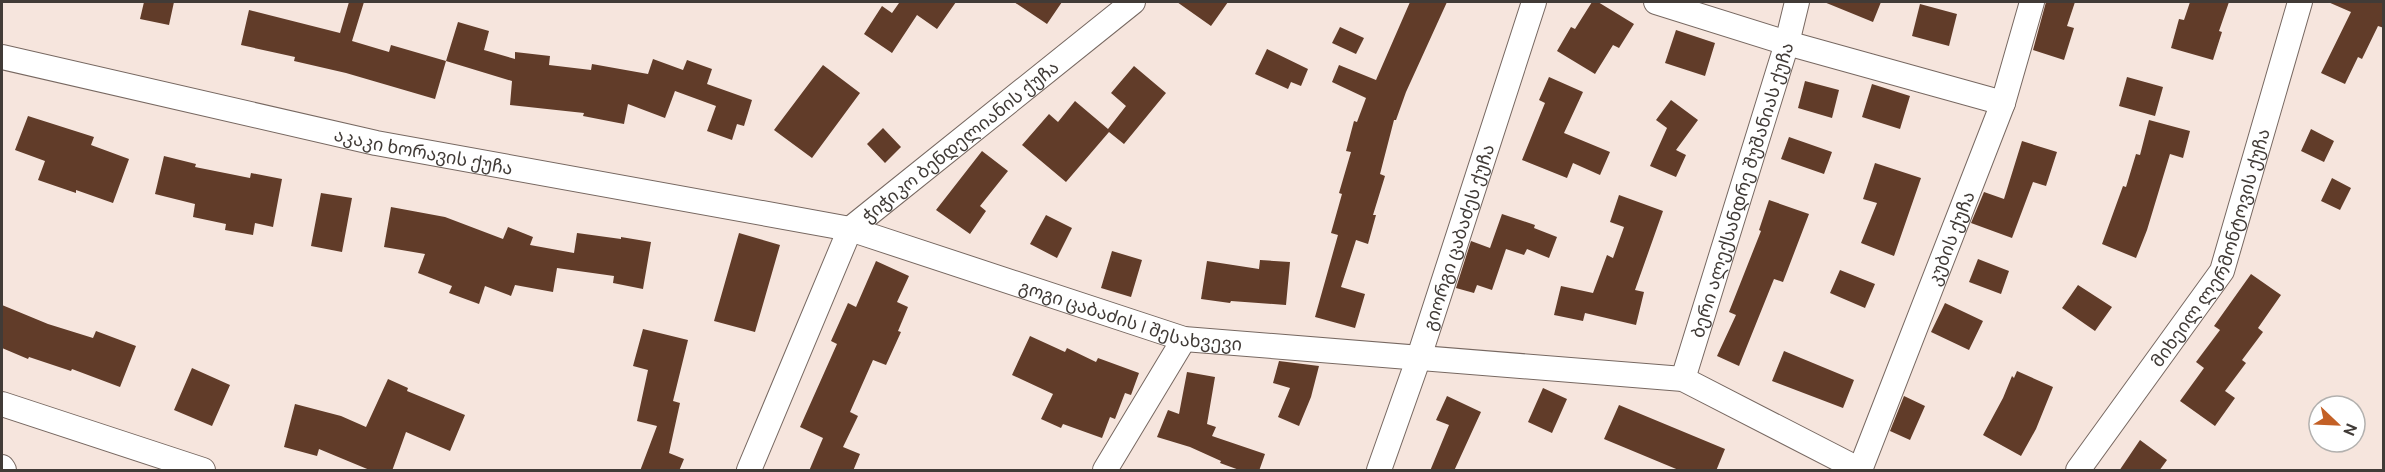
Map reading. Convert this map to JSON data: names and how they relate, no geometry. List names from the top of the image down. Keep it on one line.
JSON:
{"streets":{"street":["ჭიჭიკო ბენდელიანის ქუჩა","აკაკი ხორავის ქუჩა","ბერი ალექსანდრე შუშანიას ქუჩა","გიორგი ცაბაძეს ქუჩა","კუბის ქუჩა","მიხეილ ლერმონტოვის ქუჩა","გოგი ცაბაძის I შესახვევი"]},"crossings":[["ჭიჭიკო ბენდელიანის ქუჩა","აკაკი ხორავის ქუჩა"],["ჭიჭიკო ბენდელიანის ქუჩა","გოგი ცაბაძის I შესახვევი"],["აკაკი ხორავის ქუჩა","გოგი ცაბაძის I შესახვევი"],["ბერი ალექსანდრე შუშანიას ქუჩა","გოგი ცაბაძის I შესახვევი"],["გიორგი ცაბაძეს ქუჩა","გოგი ცაბაძის I შესახვევი"]],"north":"bottom right"}
